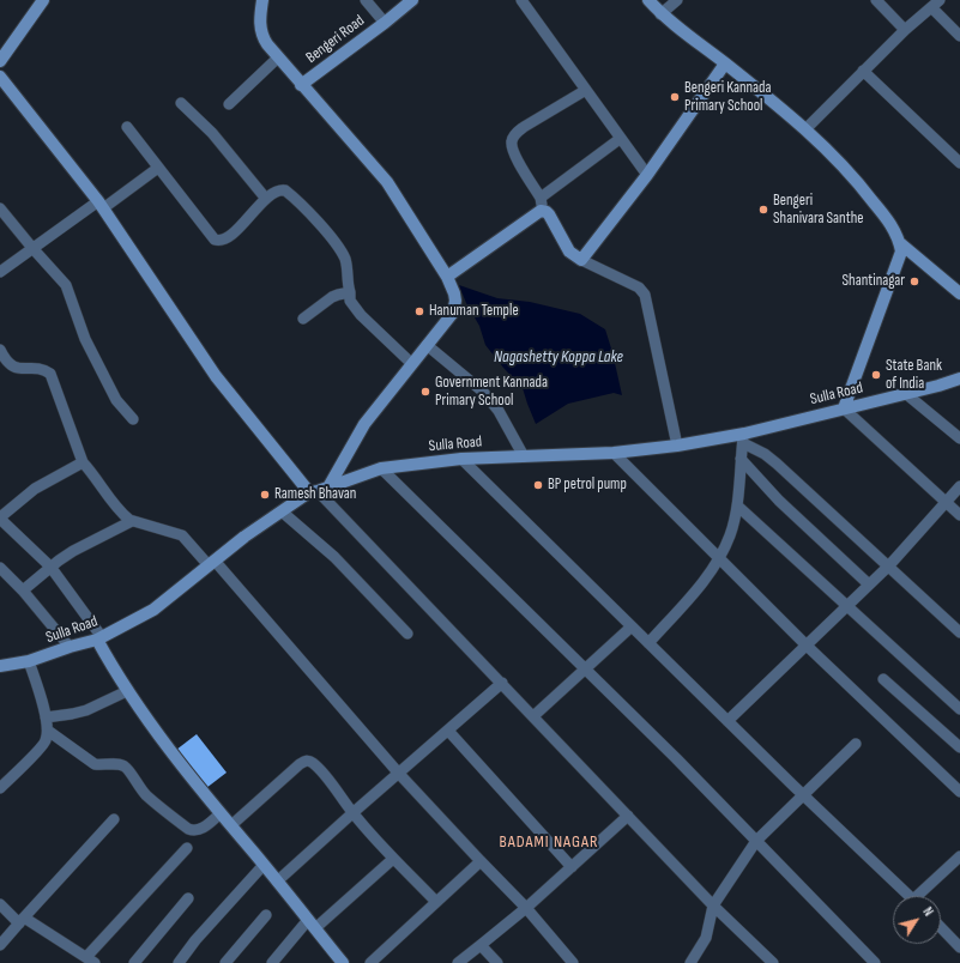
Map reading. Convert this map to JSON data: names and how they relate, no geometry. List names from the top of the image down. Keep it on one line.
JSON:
{"streets":{"street":["Bengeri Road","Sulla Road"]},"districts":["BADAMI NAGAR"],"water":["Nagashetty Koppa Lake"],"places":["Bengeri Kannada Primary School","Bengeri Shanivara Santhe","Shantinagar","Hanuman Temple","State Bank of India","Government Kannada Primary School","BP petrol pump","Ramesh Bhavan"],"north":"top right"}
